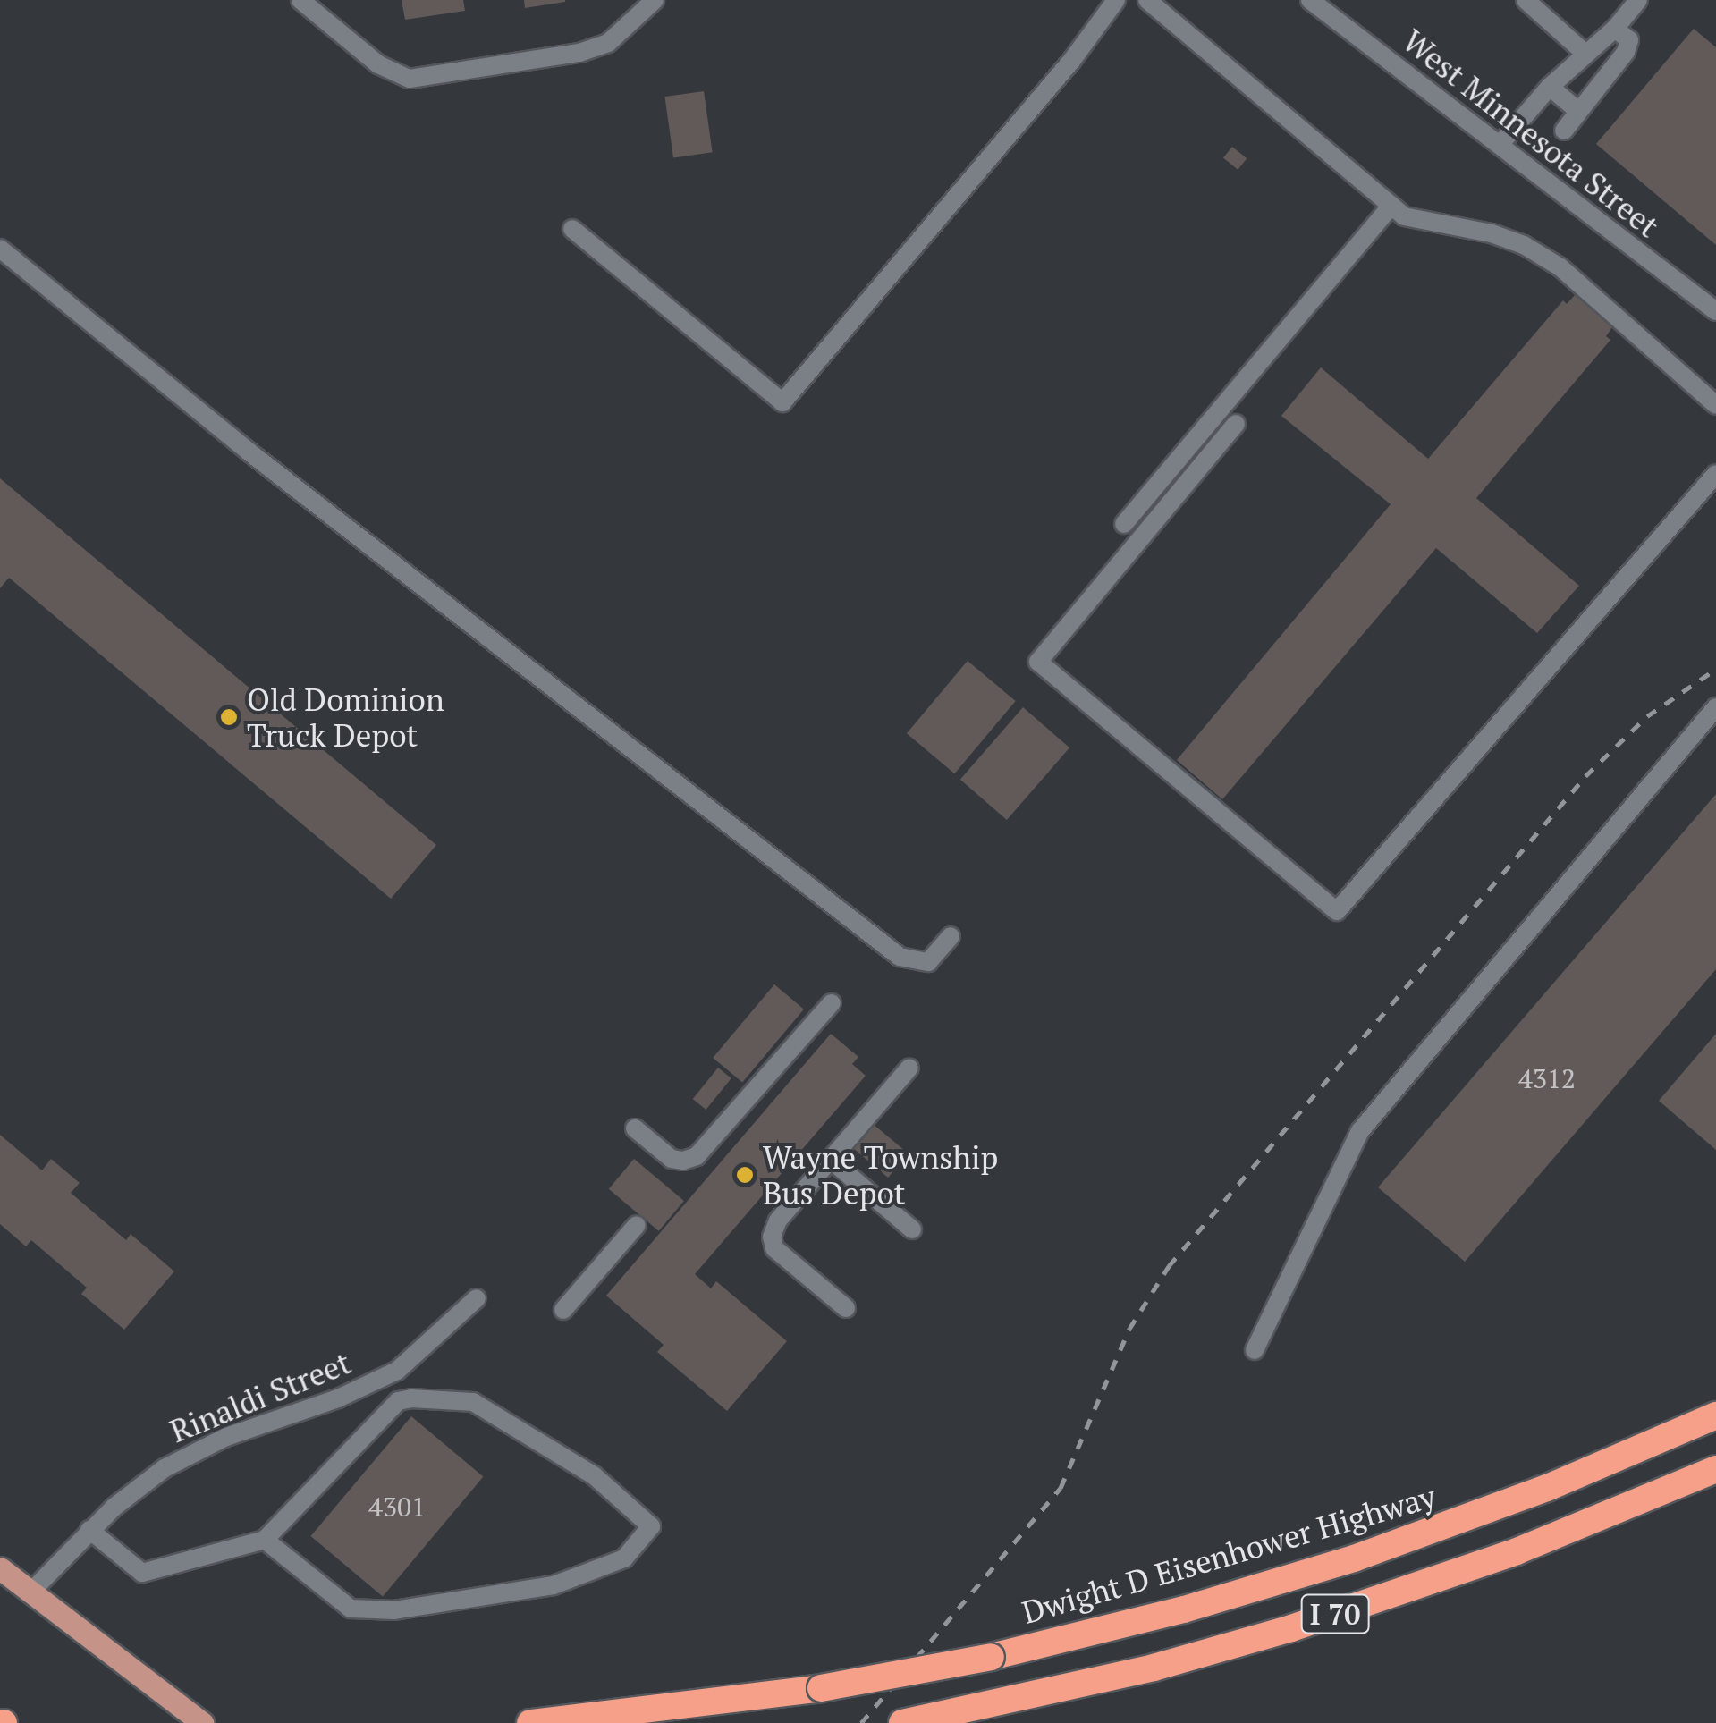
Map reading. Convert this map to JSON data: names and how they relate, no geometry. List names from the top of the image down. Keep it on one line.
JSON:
{"streets":{"highway":["Dwight D Eisenhower Highway","I 70"],"street":["West Minnesota Street","Rinaldi Street"]},"places":["Old Dominion Truck Depot","Wayne Township Bus Depot"],"house_numbers":["4312","4301"]}
